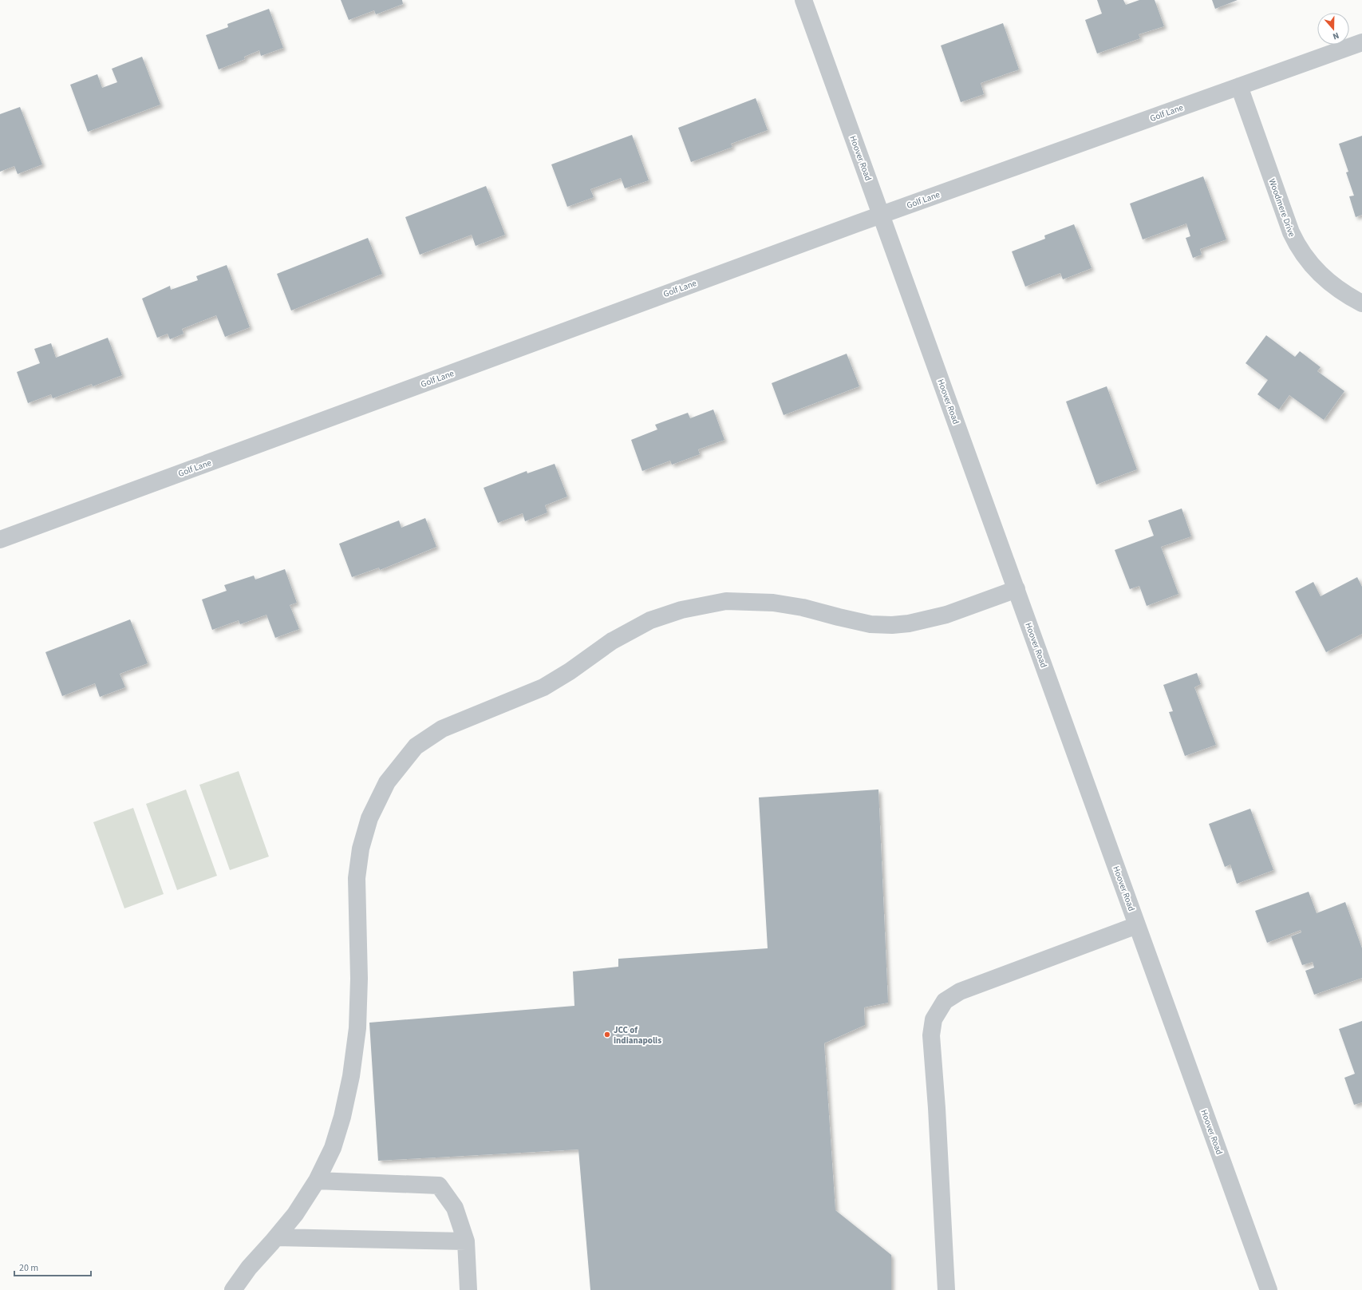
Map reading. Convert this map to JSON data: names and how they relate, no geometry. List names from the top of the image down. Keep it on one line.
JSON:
{"streets":{"street":["Golf Lane","Hoover Road","Woodmere Drive"]},"crossings":[["Golf Lane","Hoover Road"],["Golf Lane","Woodmere Drive"]],"places":["JCC of indianapolis"],"scale_bar":"20 m","north":"bottom"}
